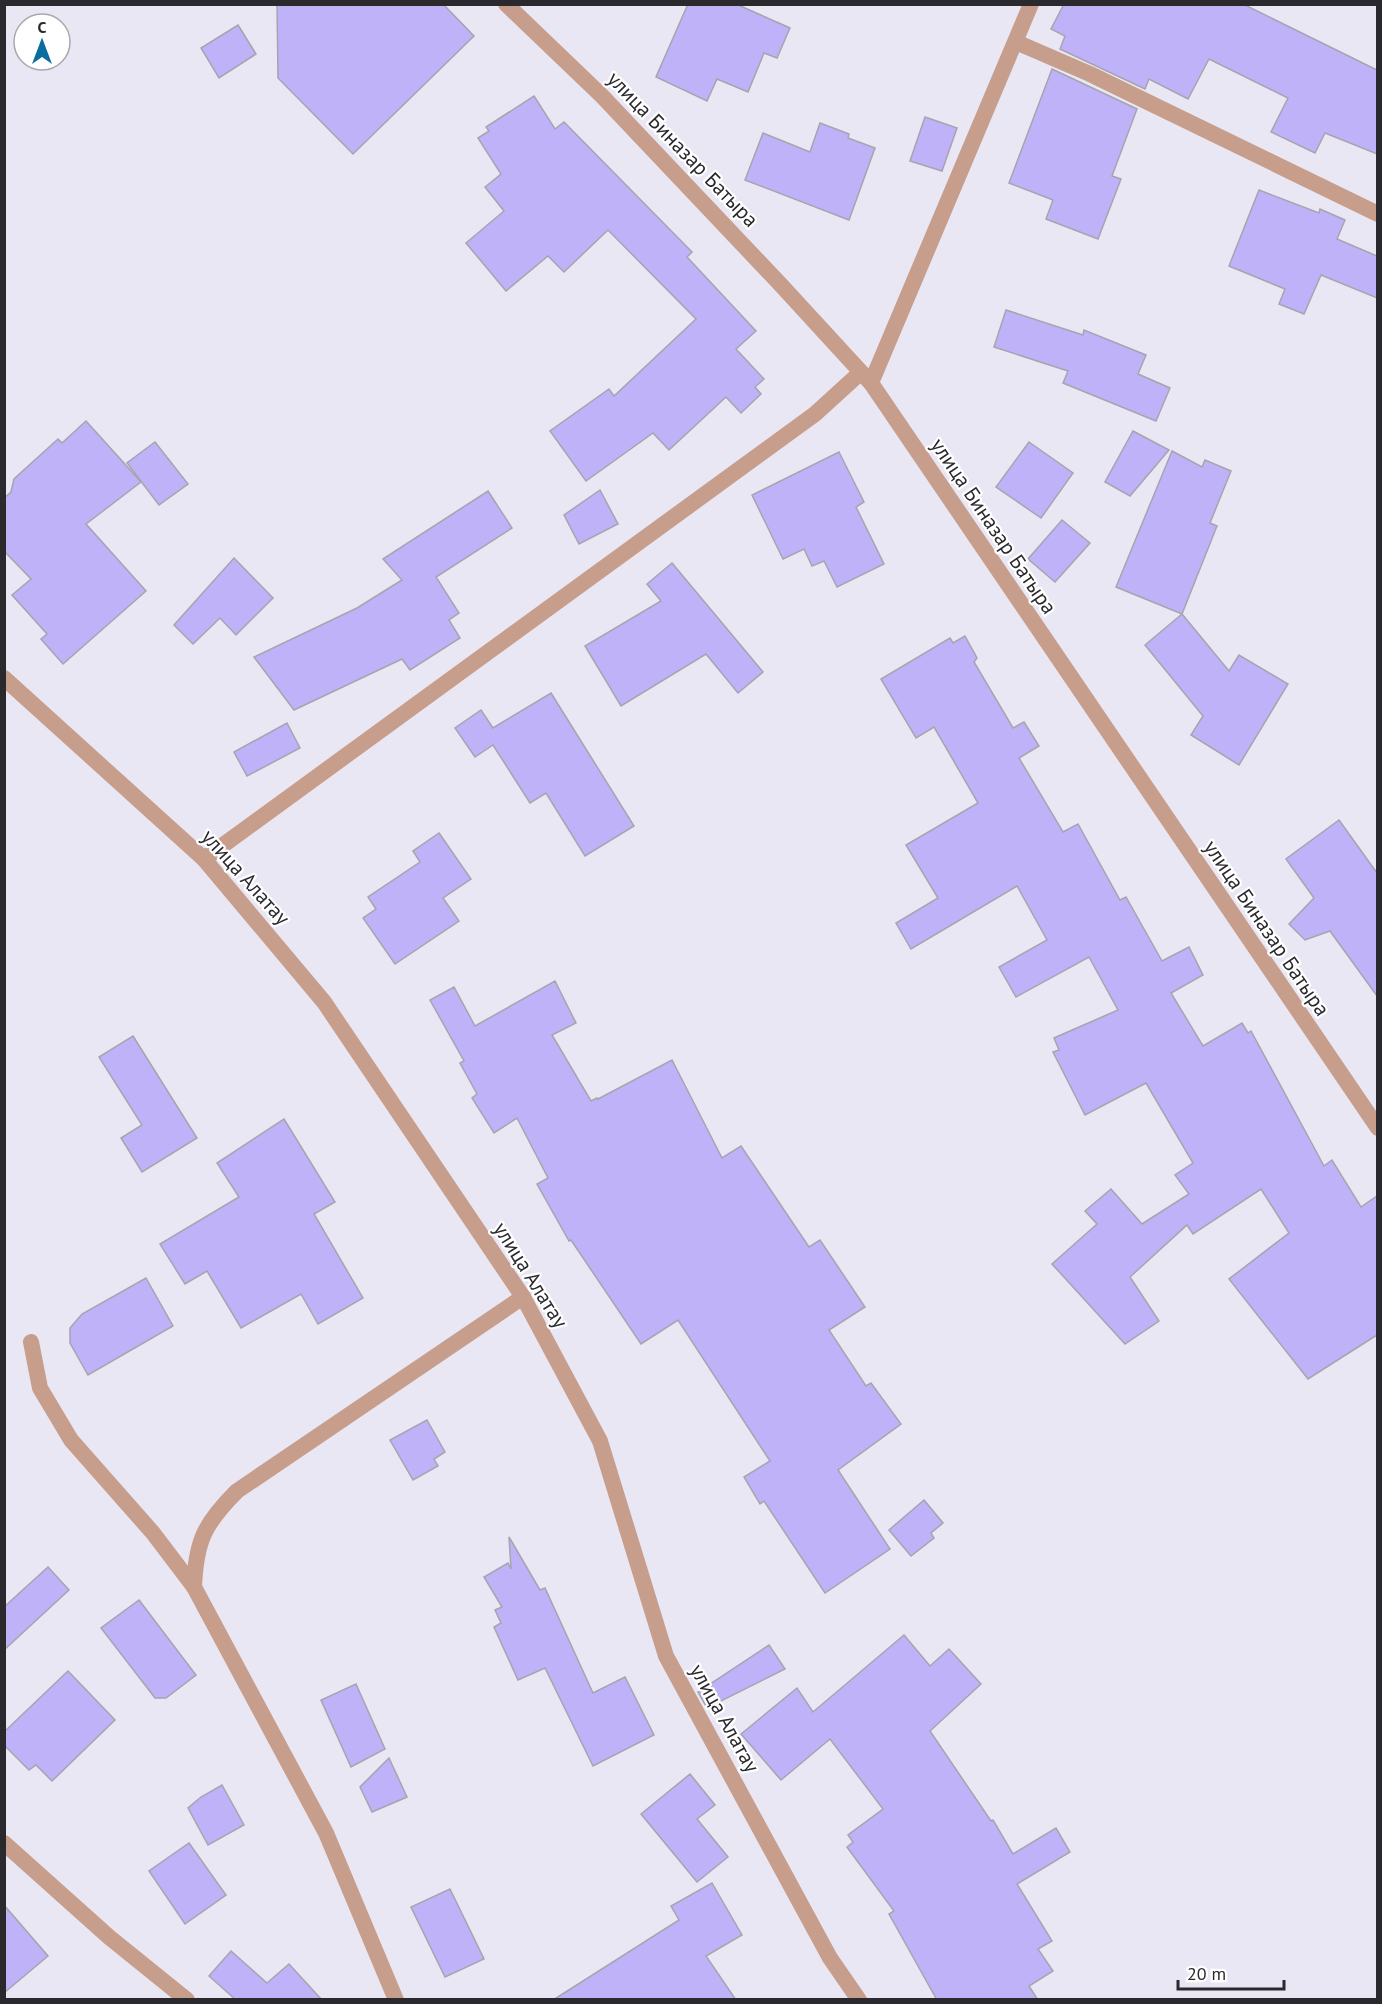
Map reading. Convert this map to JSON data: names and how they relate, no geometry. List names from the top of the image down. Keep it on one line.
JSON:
{"streets":{"street":["улица Биназар Батыра","улица Алатау"]},"scale_bar":"20 m","north":"top"}
